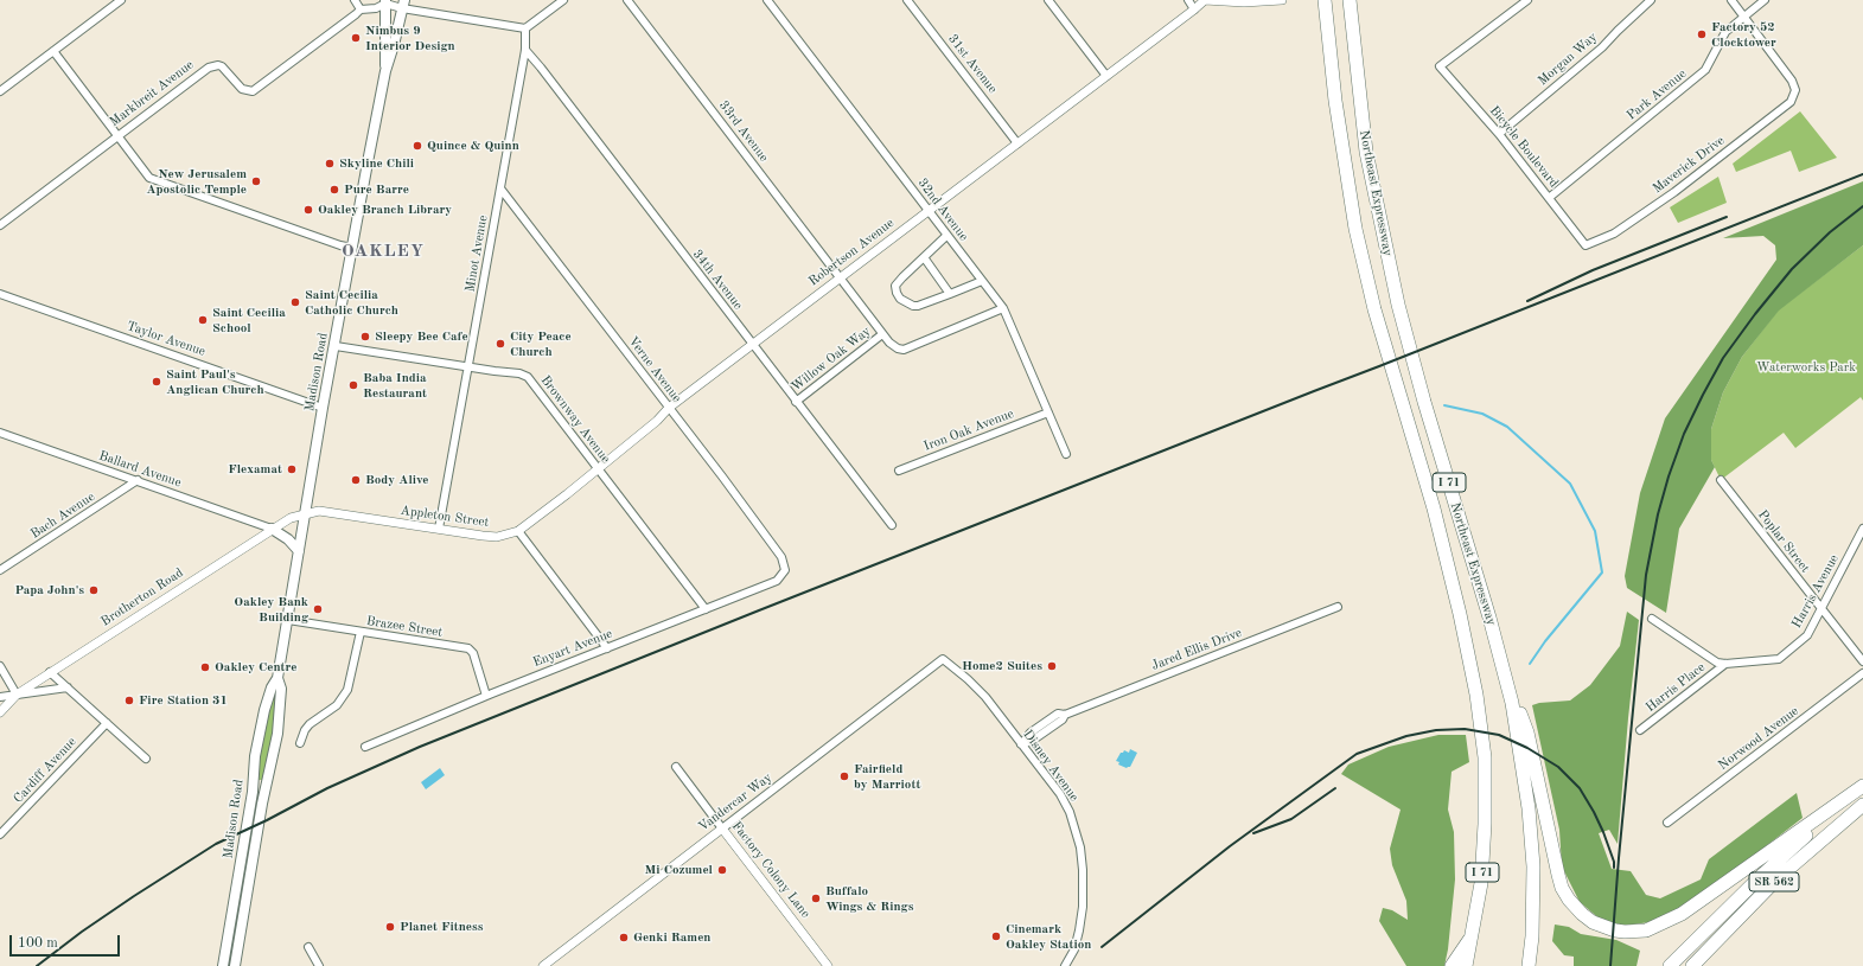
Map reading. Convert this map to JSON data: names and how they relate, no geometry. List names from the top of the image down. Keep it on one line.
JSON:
{"streets":{"highway":["Northeast Expressway","I 71","SR 562"],"main road":["Madison Road"],"street":["Morgan Way","31st Avenue","Markbreit Avenue","Park Avenue","33rd Avenue","Bicycle Boulevard","Maverick Drive","32nd Avenue","Robertson Avenue","Minot Avenue","34th Avenue","Taylor Avenue","Willow Oak Way","Verne Avenue","Brownway Avenue","Iron Oak Avenue","Ballard Avenue","Bach Avenue","Appleton Street","Poplar Street","Harris Avenue","Brotherton Road","Brazee Street","Enyart Avenue","Jared Ellis Drive","Harris Place","Norwood Avenue","Disney Avenue","Cardiff Avenue","Vandercar Way","Factory Colony Lane"]},"crossings":[["Morgan Way","Bicycle Boulevard"],["31st Avenue","Robertson Avenue"],["Markbreit Avenue","Madison Road"],["Park Avenue","Bicycle Boulevard"],["Park Avenue","Maverick Drive"],["33rd Avenue","32nd Avenue"],["33rd Avenue","Robertson Avenue"],["33rd Avenue","Willow Oak Way"],["Bicycle Boulevard","Maverick Drive"],["32nd Avenue","Robertson Avenue"],["32nd Avenue","Iron Oak Avenue"],["Robertson Avenue","34th Avenue"],["Robertson Avenue","Verne Avenue"],["Robertson Avenue","Brownway Avenue"],["Robertson Avenue","Appleton Street"],["Minot Avenue","34th Avenue"],["Minot Avenue","Verne Avenue"],["Minot Avenue","Brownway Avenue"],["Minot Avenue","Appleton Street"],["34th Avenue","Willow Oak Way"],["Taylor Avenue","Madison Road"],["Verne Avenue","Enyart Avenue"],["Madison Road","Brownway Avenue"],["Madison Road","Appleton Street"],["Madison Road","Brotherton Road"],["Madison Road","Brazee Street"],["Brownway Avenue","Enyart Avenue"],["Ballard Avenue","Bach Avenue"],["Ballard Avenue","Brotherton Road"],["Appleton Street","Brotherton Road"],["Poplar Street","Harris Avenue"],["Harris Avenue","Harris Place"],["Brazee Street","Enyart Avenue"],["Jared Ellis Drive","Disney Avenue"],["Disney Avenue","Vandercar Way"],["Vandercar Way","Factory Colony Lane"]],"districts":["OAKLEY"],"parks":["Waterworks Park"],"places":["Factory 52 Clocktower","Nimbus 9 Interior Design","Quince & Quinn","Skyline Chili","New Jerusalem Apostolic Temple","Pure Barre","Oakley Branch Library","Saint Cecilia Catholic Church","Saint Cecilia School","Sleepy Bee Cafe","City Peace Church","Saint Paul's Anglican Church","Baba India Restaurant","Flexamat","Body Alive","Papa John's","Oakley Bank Building","Home2 Suites","Oakley Centre","Fire Station 31","Fairfield by Marriott","Mi Cozumel","Buffalo Wings & Rings","Planet Fitness","Cinemark Oakley Station","Genki Ramen"],"scale_bar":"100 m"}
